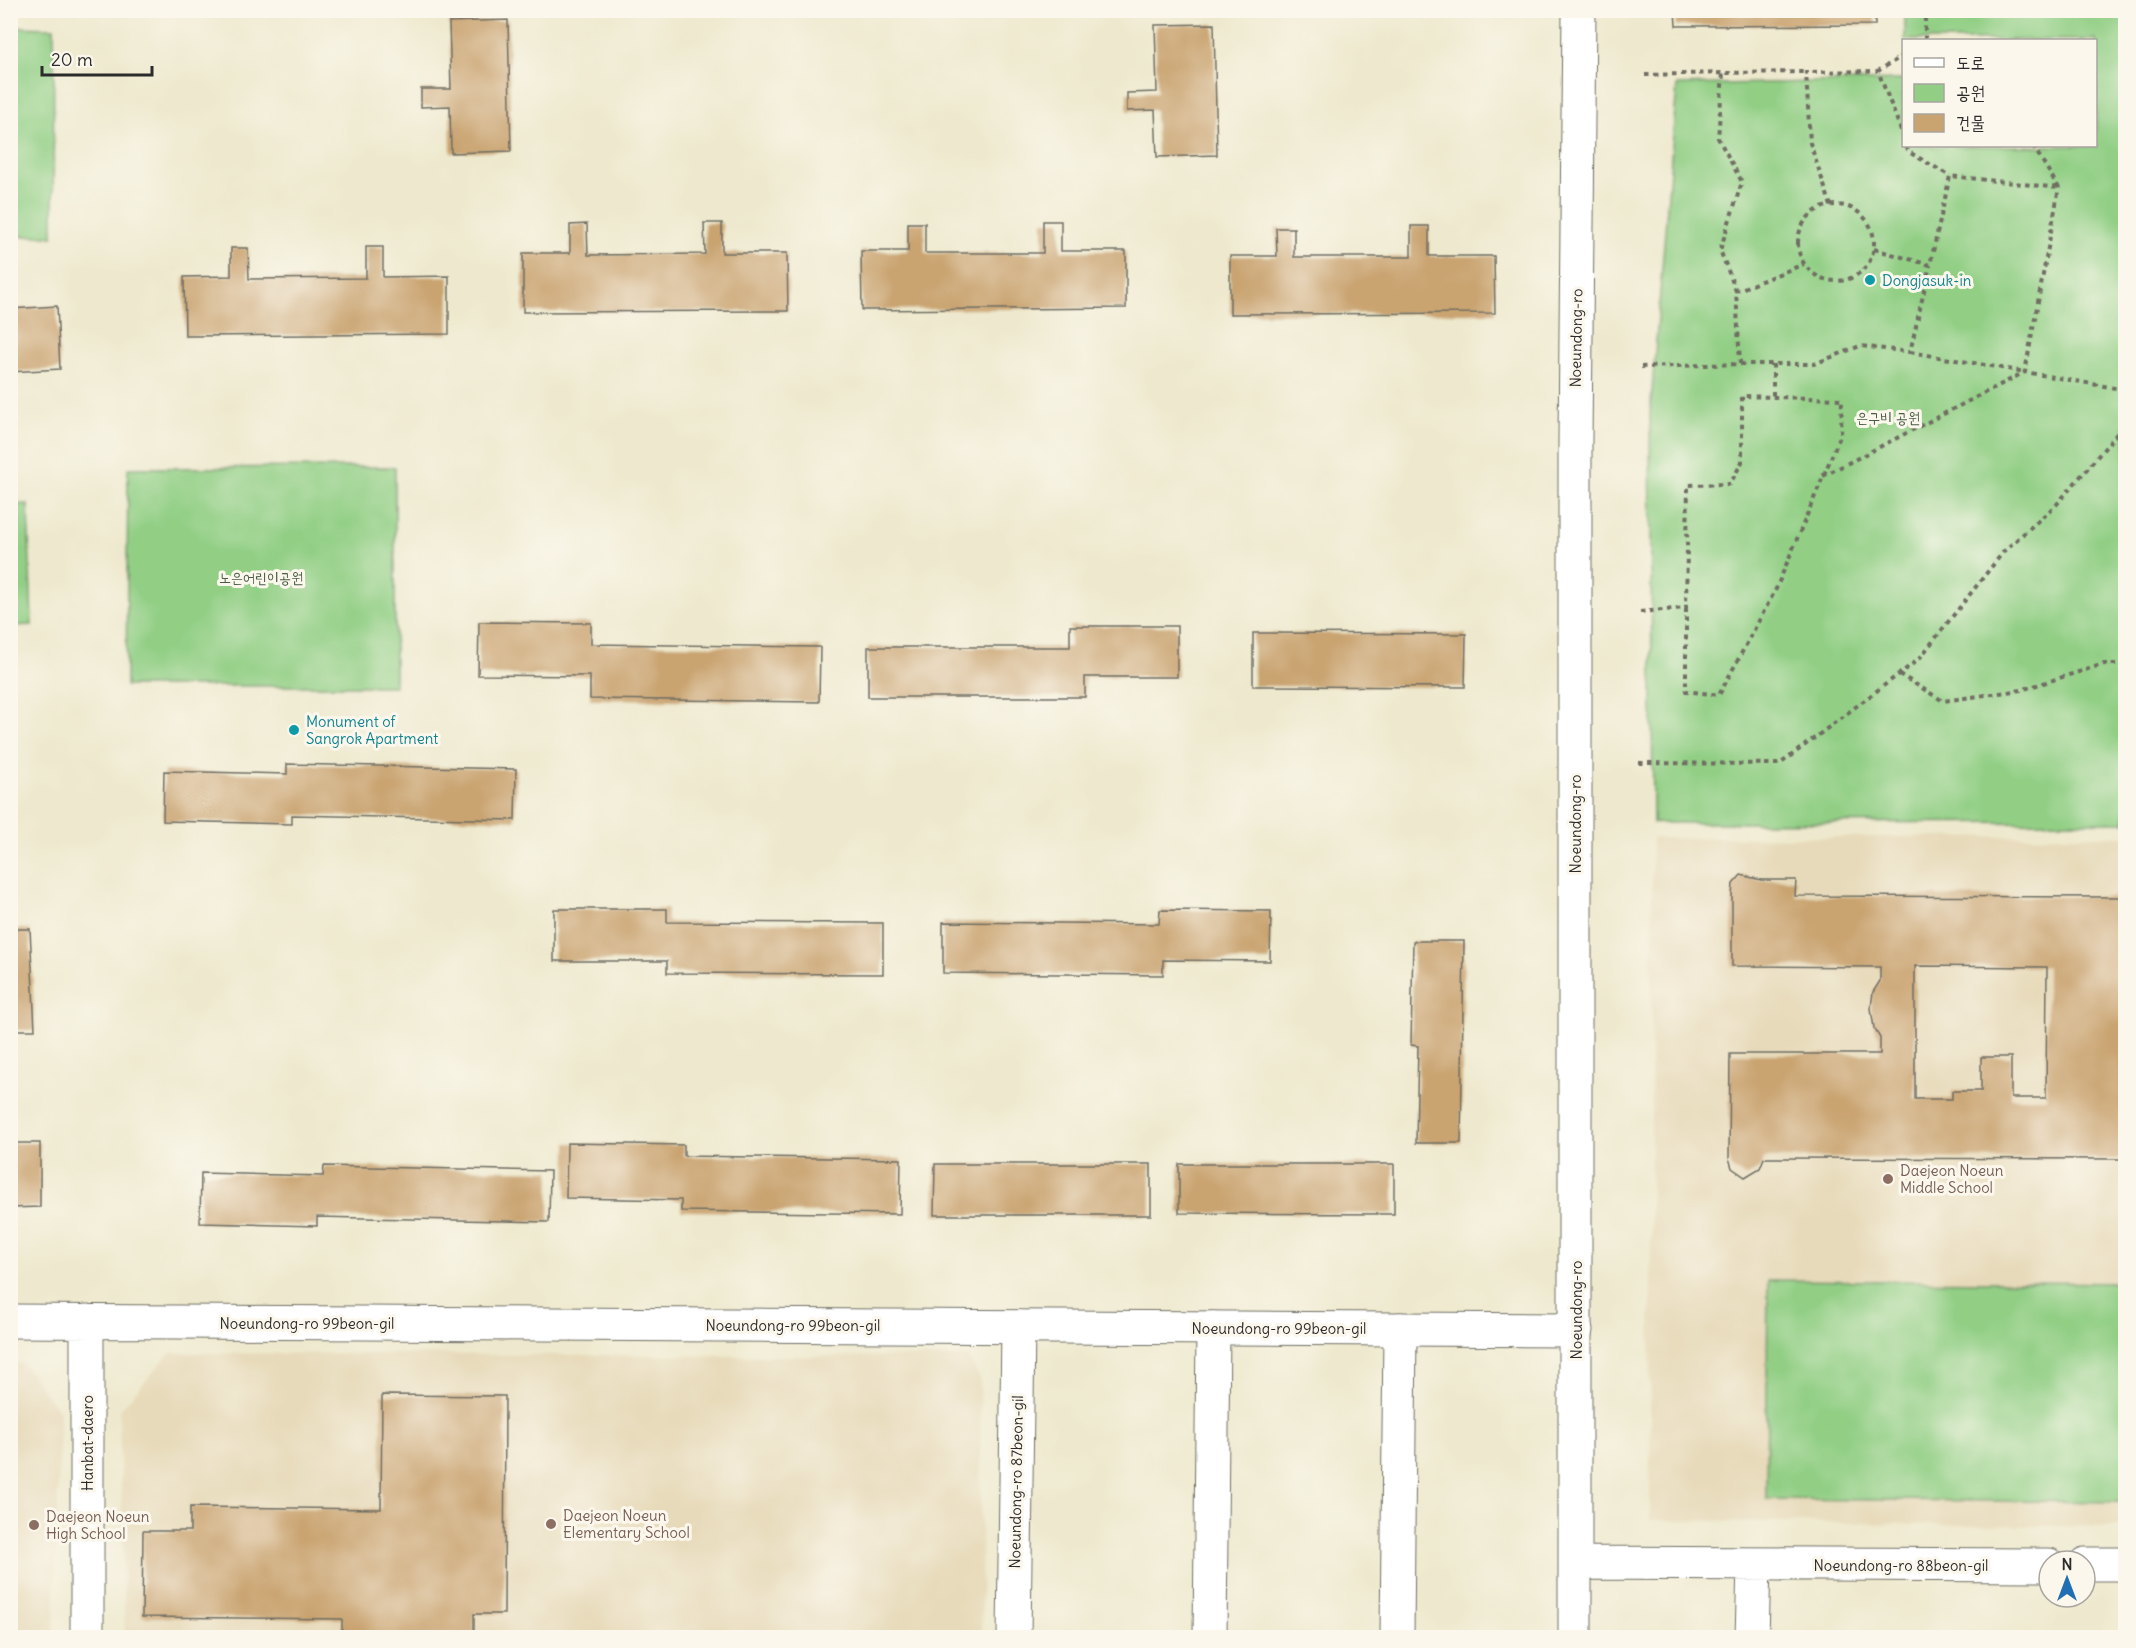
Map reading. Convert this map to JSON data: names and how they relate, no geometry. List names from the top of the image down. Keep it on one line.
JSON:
{"streets":{"street":["Noeundong-ro","Noeundong-ro 99beon-gil","Hanbat-daero","Noeundong-ro 87beon-gil","Noeundong-ro 88beon-gil"]},"crossings":[["Noeundong-ro","Noeundong-ro 99beon-gil"],["Noeundong-ro","Noeundong-ro 88beon-gil"],["Noeundong-ro 99beon-gil","Hanbat-daero"],["Noeundong-ro 99beon-gil","Noeundong-ro 87beon-gil"]],"parks":["은구비 공원","노은어린이공원"],"places":["Dongjasuk-in","Monument of Sangrok Apartment","Daejeon Noeun Middle School","Daejeon Noeun Elementary School","Daejeon Noeun High School"],"legend":["도로","공원","건물"],"scale_bar":"20 m","north":"top"}
